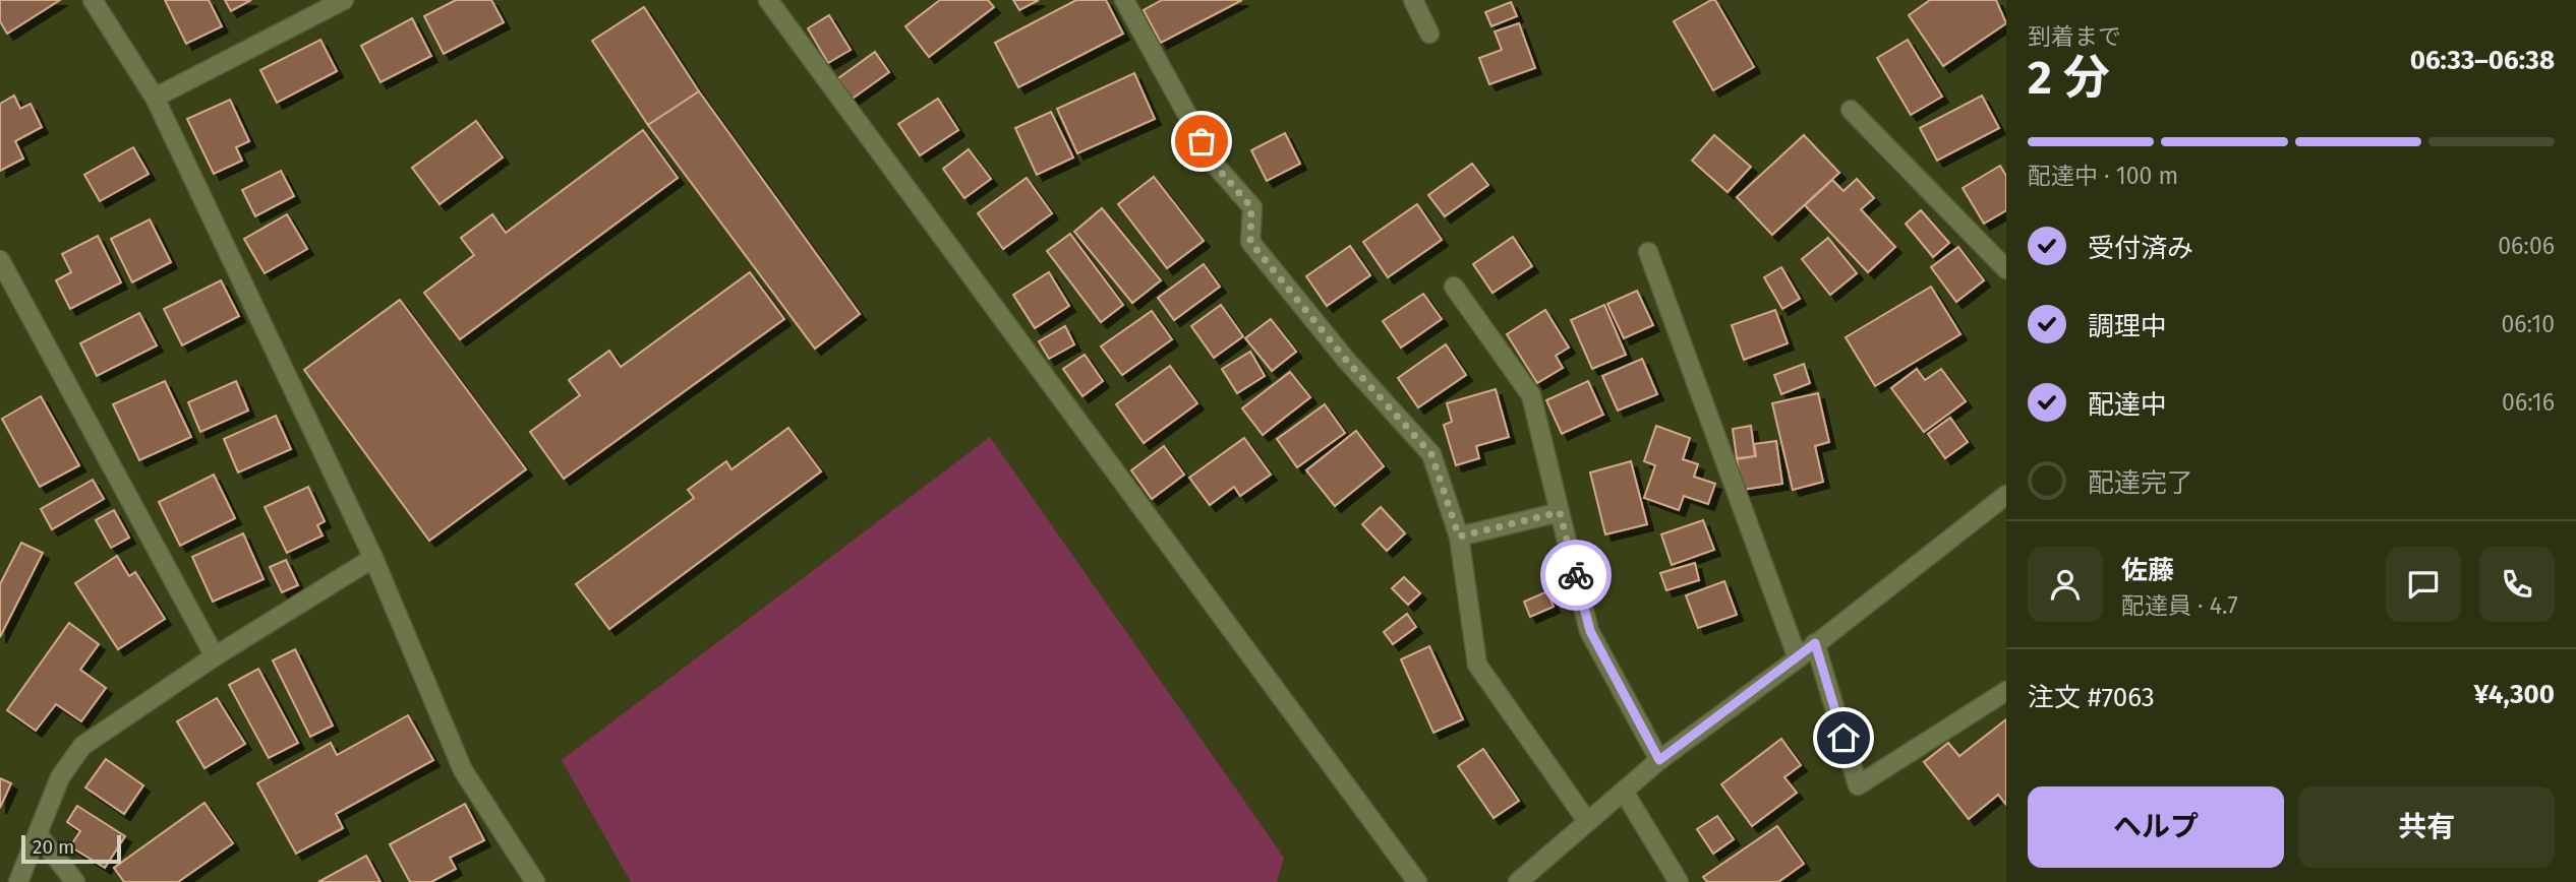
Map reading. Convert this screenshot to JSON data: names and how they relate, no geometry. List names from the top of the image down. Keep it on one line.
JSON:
{"scale_bar":"20 m","page":{"heading":["2 分","到着まで","06:33–06:38"],"panel":["佐藤","配達員 · 4.7","注文 #7063","¥4,300"],"bar":"配達中 · 100 m","list":[["受付済み","06:06"],["調理中","06:10"],["配達中","06:16"],"配達完了"],"buttons":["ヘルプ","共有"],"scale":"20 m"}}
